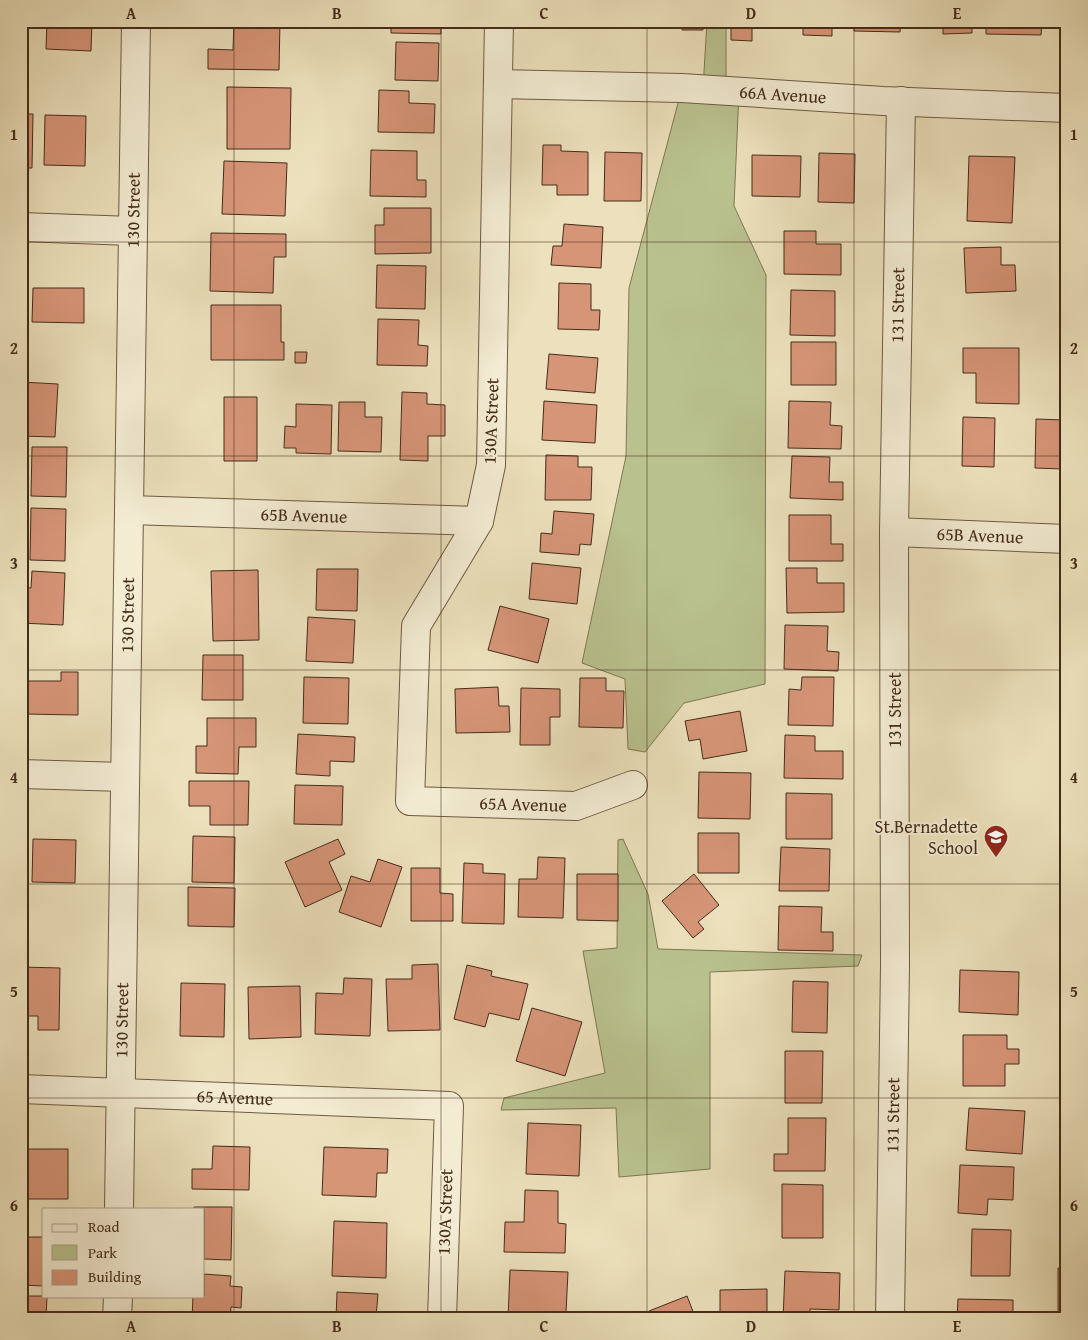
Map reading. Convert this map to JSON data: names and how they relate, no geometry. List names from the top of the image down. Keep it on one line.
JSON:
{"streets":{"street":["66A Avenue","130 Street","131 Street","130A Street","65B Avenue","65A Avenue","65 Avenue"]},"crossings":[["66A Avenue","131 Street"],["66A Avenue","130A Street"],["130 Street","65B Avenue"],["130 Street","65 Avenue"],["131 Street","65B Avenue"],["130A Street","65B Avenue"],["130A Street","65A Avenue"],["130A Street","65 Avenue"]],"places":{"school or university":["St.Bernadette School"]},"legend":["Road","Park","Building"],"grid":{"columns":["A","B","C","D","E"],"rows":["1","2","3","4","5","6"]}}
